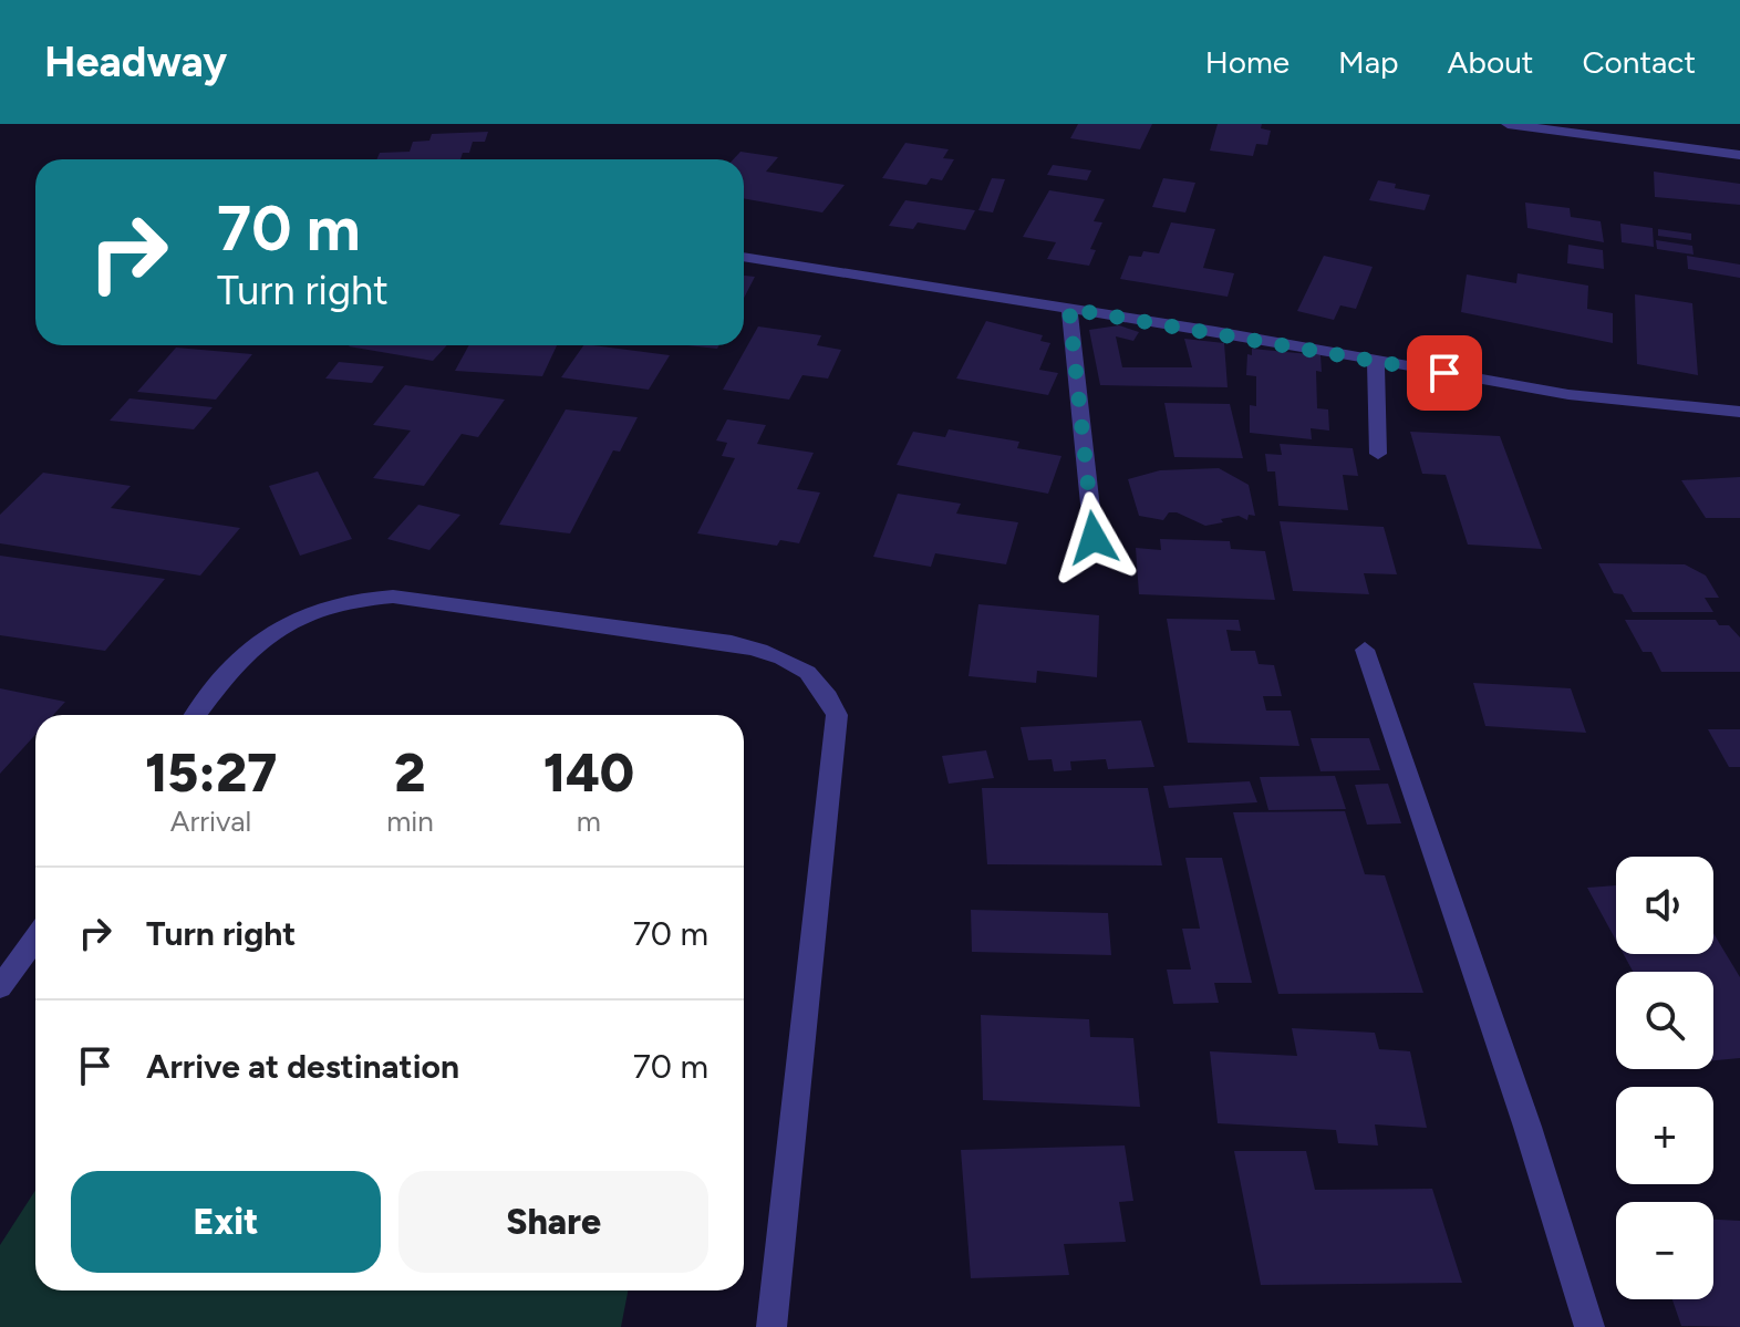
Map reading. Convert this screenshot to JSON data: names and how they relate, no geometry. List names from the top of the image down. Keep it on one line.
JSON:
{"page":{"header":"Headway","nav":["Home","Map","About","Contact"],"turn":["70 m","Turn right"],"eta":["15:27","Arrival","2","min","140","m"],"map_buttons":["+","−"],"list":[{"name":"Turn right","value":"70 m"},{"name":"Arrive at destination","value":"70 m"}],"buttons":["Exit","Share"]}}
